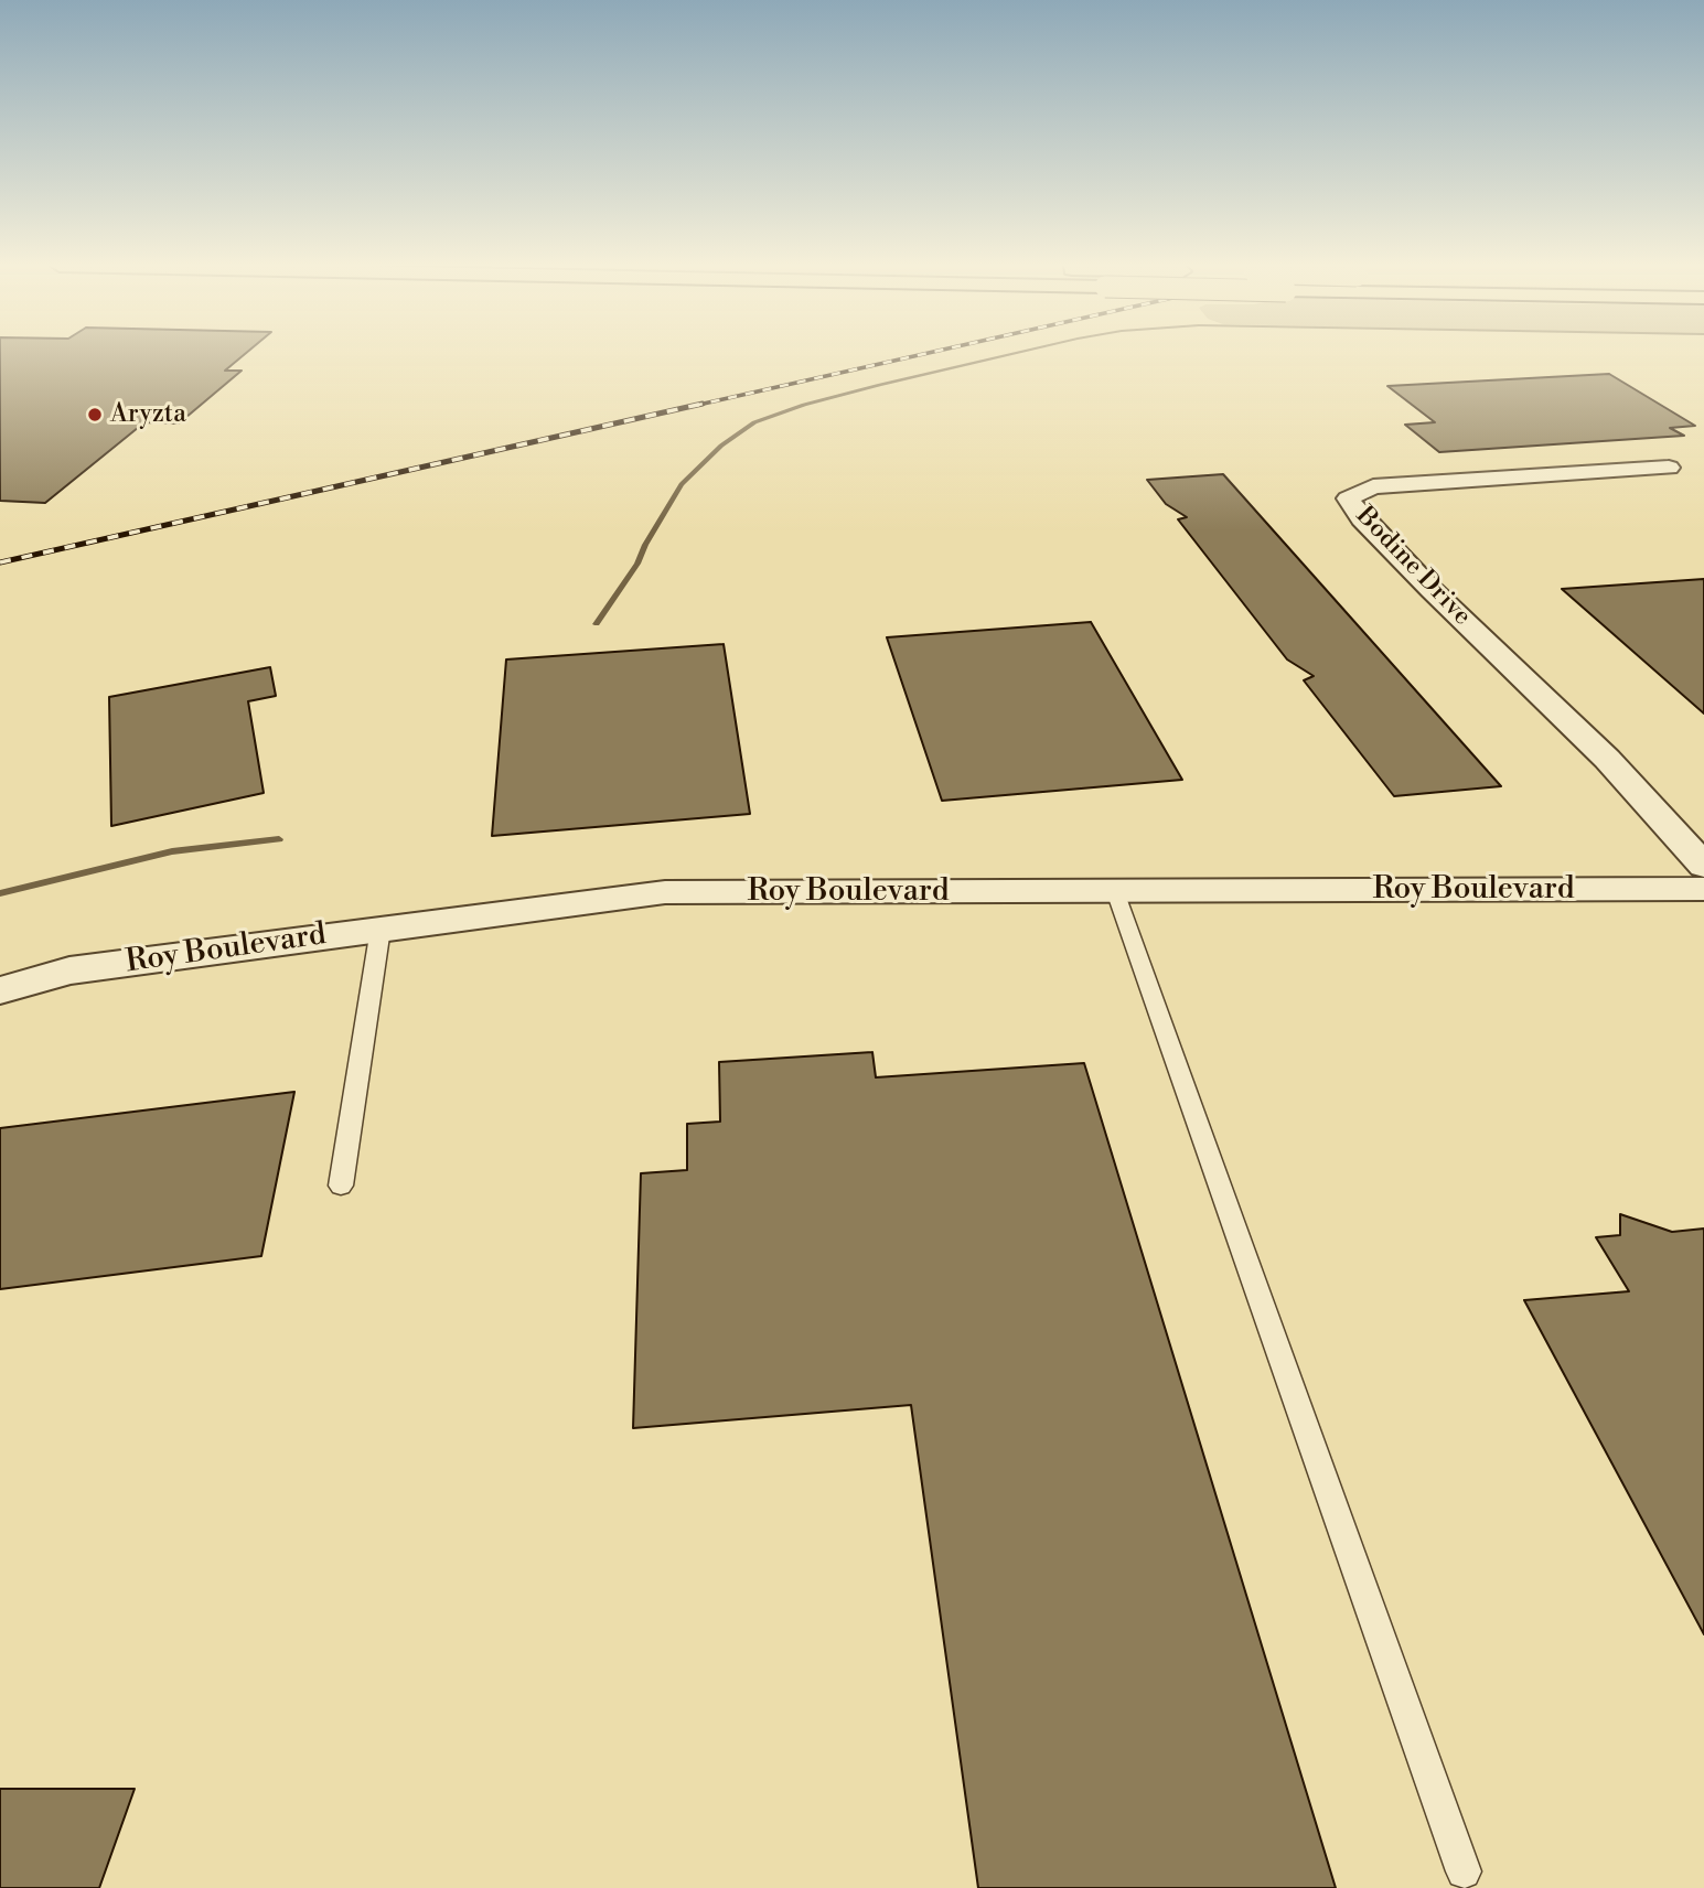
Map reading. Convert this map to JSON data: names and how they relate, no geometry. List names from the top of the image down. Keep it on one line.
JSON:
{"streets":{"street":["Bodine Drive","Roy Boulevard"]},"places":["Aryzta"]}
